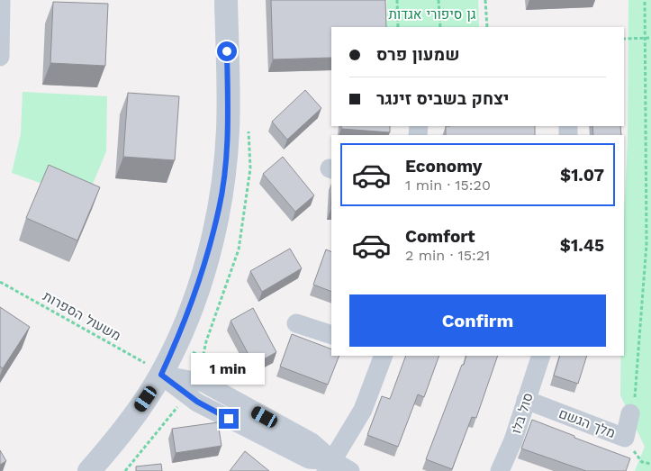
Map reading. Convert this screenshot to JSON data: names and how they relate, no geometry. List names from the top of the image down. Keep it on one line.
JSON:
{"streets":{"street":["סול בלו","מלך הגשם"],"path":["משעול הספרות"]},"crossings":[["סול בלו","מלך הגשם"]],"parks":["גן סיפורי אגדות"],"page":{"banner":["שמעון פרס","יצחק בשביס זינגר"],"list":[{"name":"Economy","note":"1 min · 15:20","value":"$1.07"},{"name":"Comfort","note":"2 min · 15:21","value":"$1.45"}],"buttons":"Confirm","bubble":"1 min"}}
